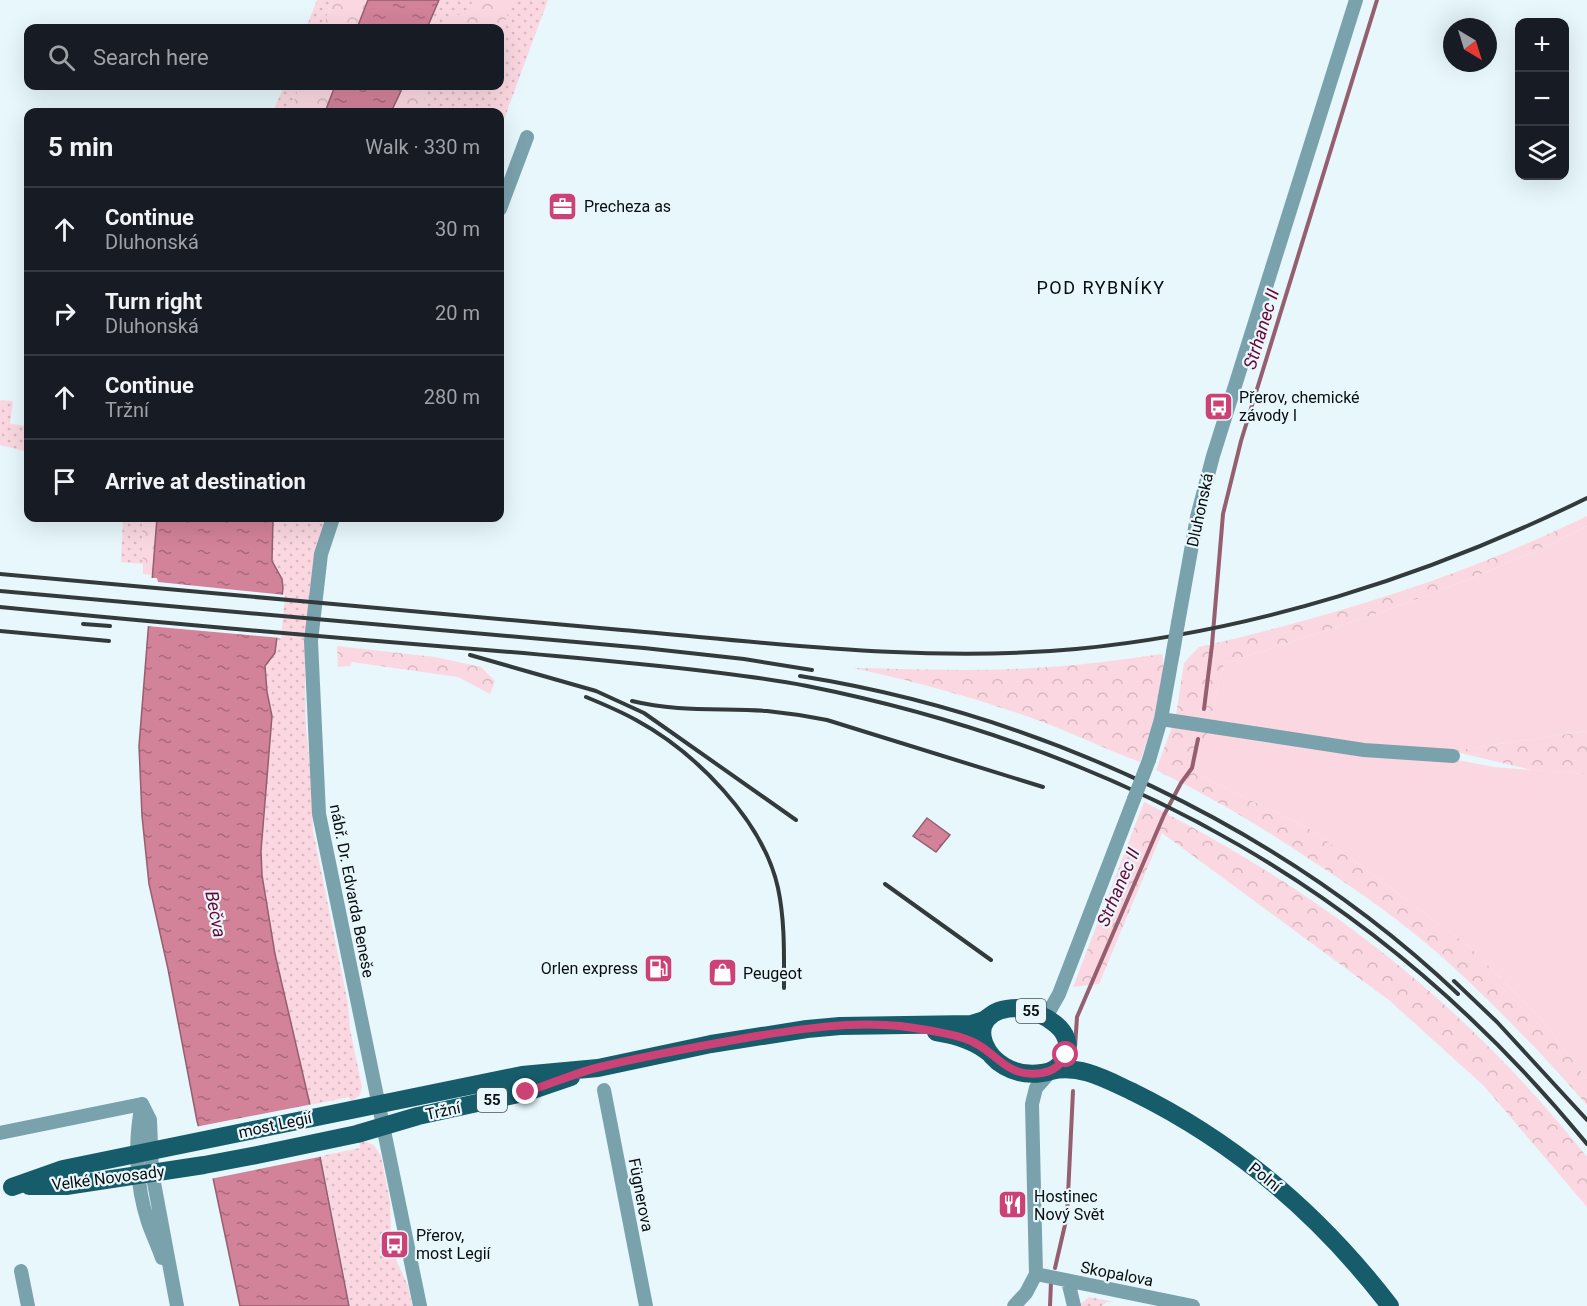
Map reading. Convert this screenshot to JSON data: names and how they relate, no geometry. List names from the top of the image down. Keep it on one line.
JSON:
{"streets":{"main road":["55","Tržní","most Legií","Polní","Velké Novosady"],"street":["Dluhonská","nábř. Dr. Edvarda Beneše","Fügnerova","Skopalova"]},"crossings":[["Dluhonská","55"],["Dluhonská","Tržní"],["Dluhonská","Polní"],["nábř. Dr. Edvarda Beneše","Tržní"],["55","Tržní"],["55","Polní"],["Tržní","most Legií"],["Tržní","Polní"],["most Legií","Velké Novosady"]],"districts":["POD RYBNÍKY"],"water":["Strhanec II","Bečva"],"places":{"office":["Precheza as"],"bus stop":["Přerov, chemické závody I","Přerov, most Legií"],"fuel station":["Orlen express"],"shop":["Peugeot"],"restaurant":["Hostinec Nový Svět"]},"north":"bottom right","page":{"map_buttons":["+","−"],"search":"Search here","heading":["5 min","Walk · 330 m"],"list":[["Continue","Dluhonská","30 m"],["Turn right","Dluhonská","20 m"],["Continue","Tržní","280 m"],"Arrive at destination"]}}
